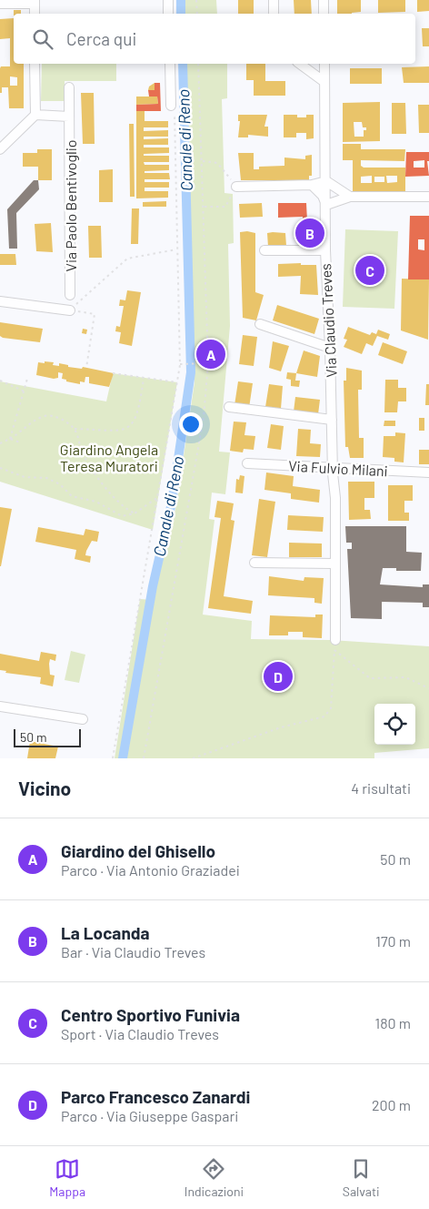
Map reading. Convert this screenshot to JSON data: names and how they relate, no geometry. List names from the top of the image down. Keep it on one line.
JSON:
{"streets":{"street":["Via Paolo Bentivoglio","Via Claudio Treves","Via Fulvio Milani"]},"crossings":[["Via Claudio Treves","Via Fulvio Milani"]],"water":["Canale di Reno"],"parks":["Giardino Angela Teresa Muratori"],"scale_bar":"50 m","page":{"search":"Cerca qui","pins":["B","C","A","D"],"scale":"50 m","heading":["Vicino","4 risultati"],"list":[{"mark":"A","name":"Giardino del Ghisello","note":"Parco · Via Antonio Graziadei","value":"50 m"},{"mark":"B","name":"La Locanda","note":"Bar · Via Claudio Treves","value":"170 m"},{"mark":"C","name":"Centro Sportivo Funivia","note":"Sport · Via Claudio Treves","value":"180 m"},{"mark":"D","name":"Parco Francesco Zanardi","note":"Parco · Via Giuseppe Gaspari","value":"200 m"}],"nav":["Mappa","Indicazioni","Salvati"]}}
